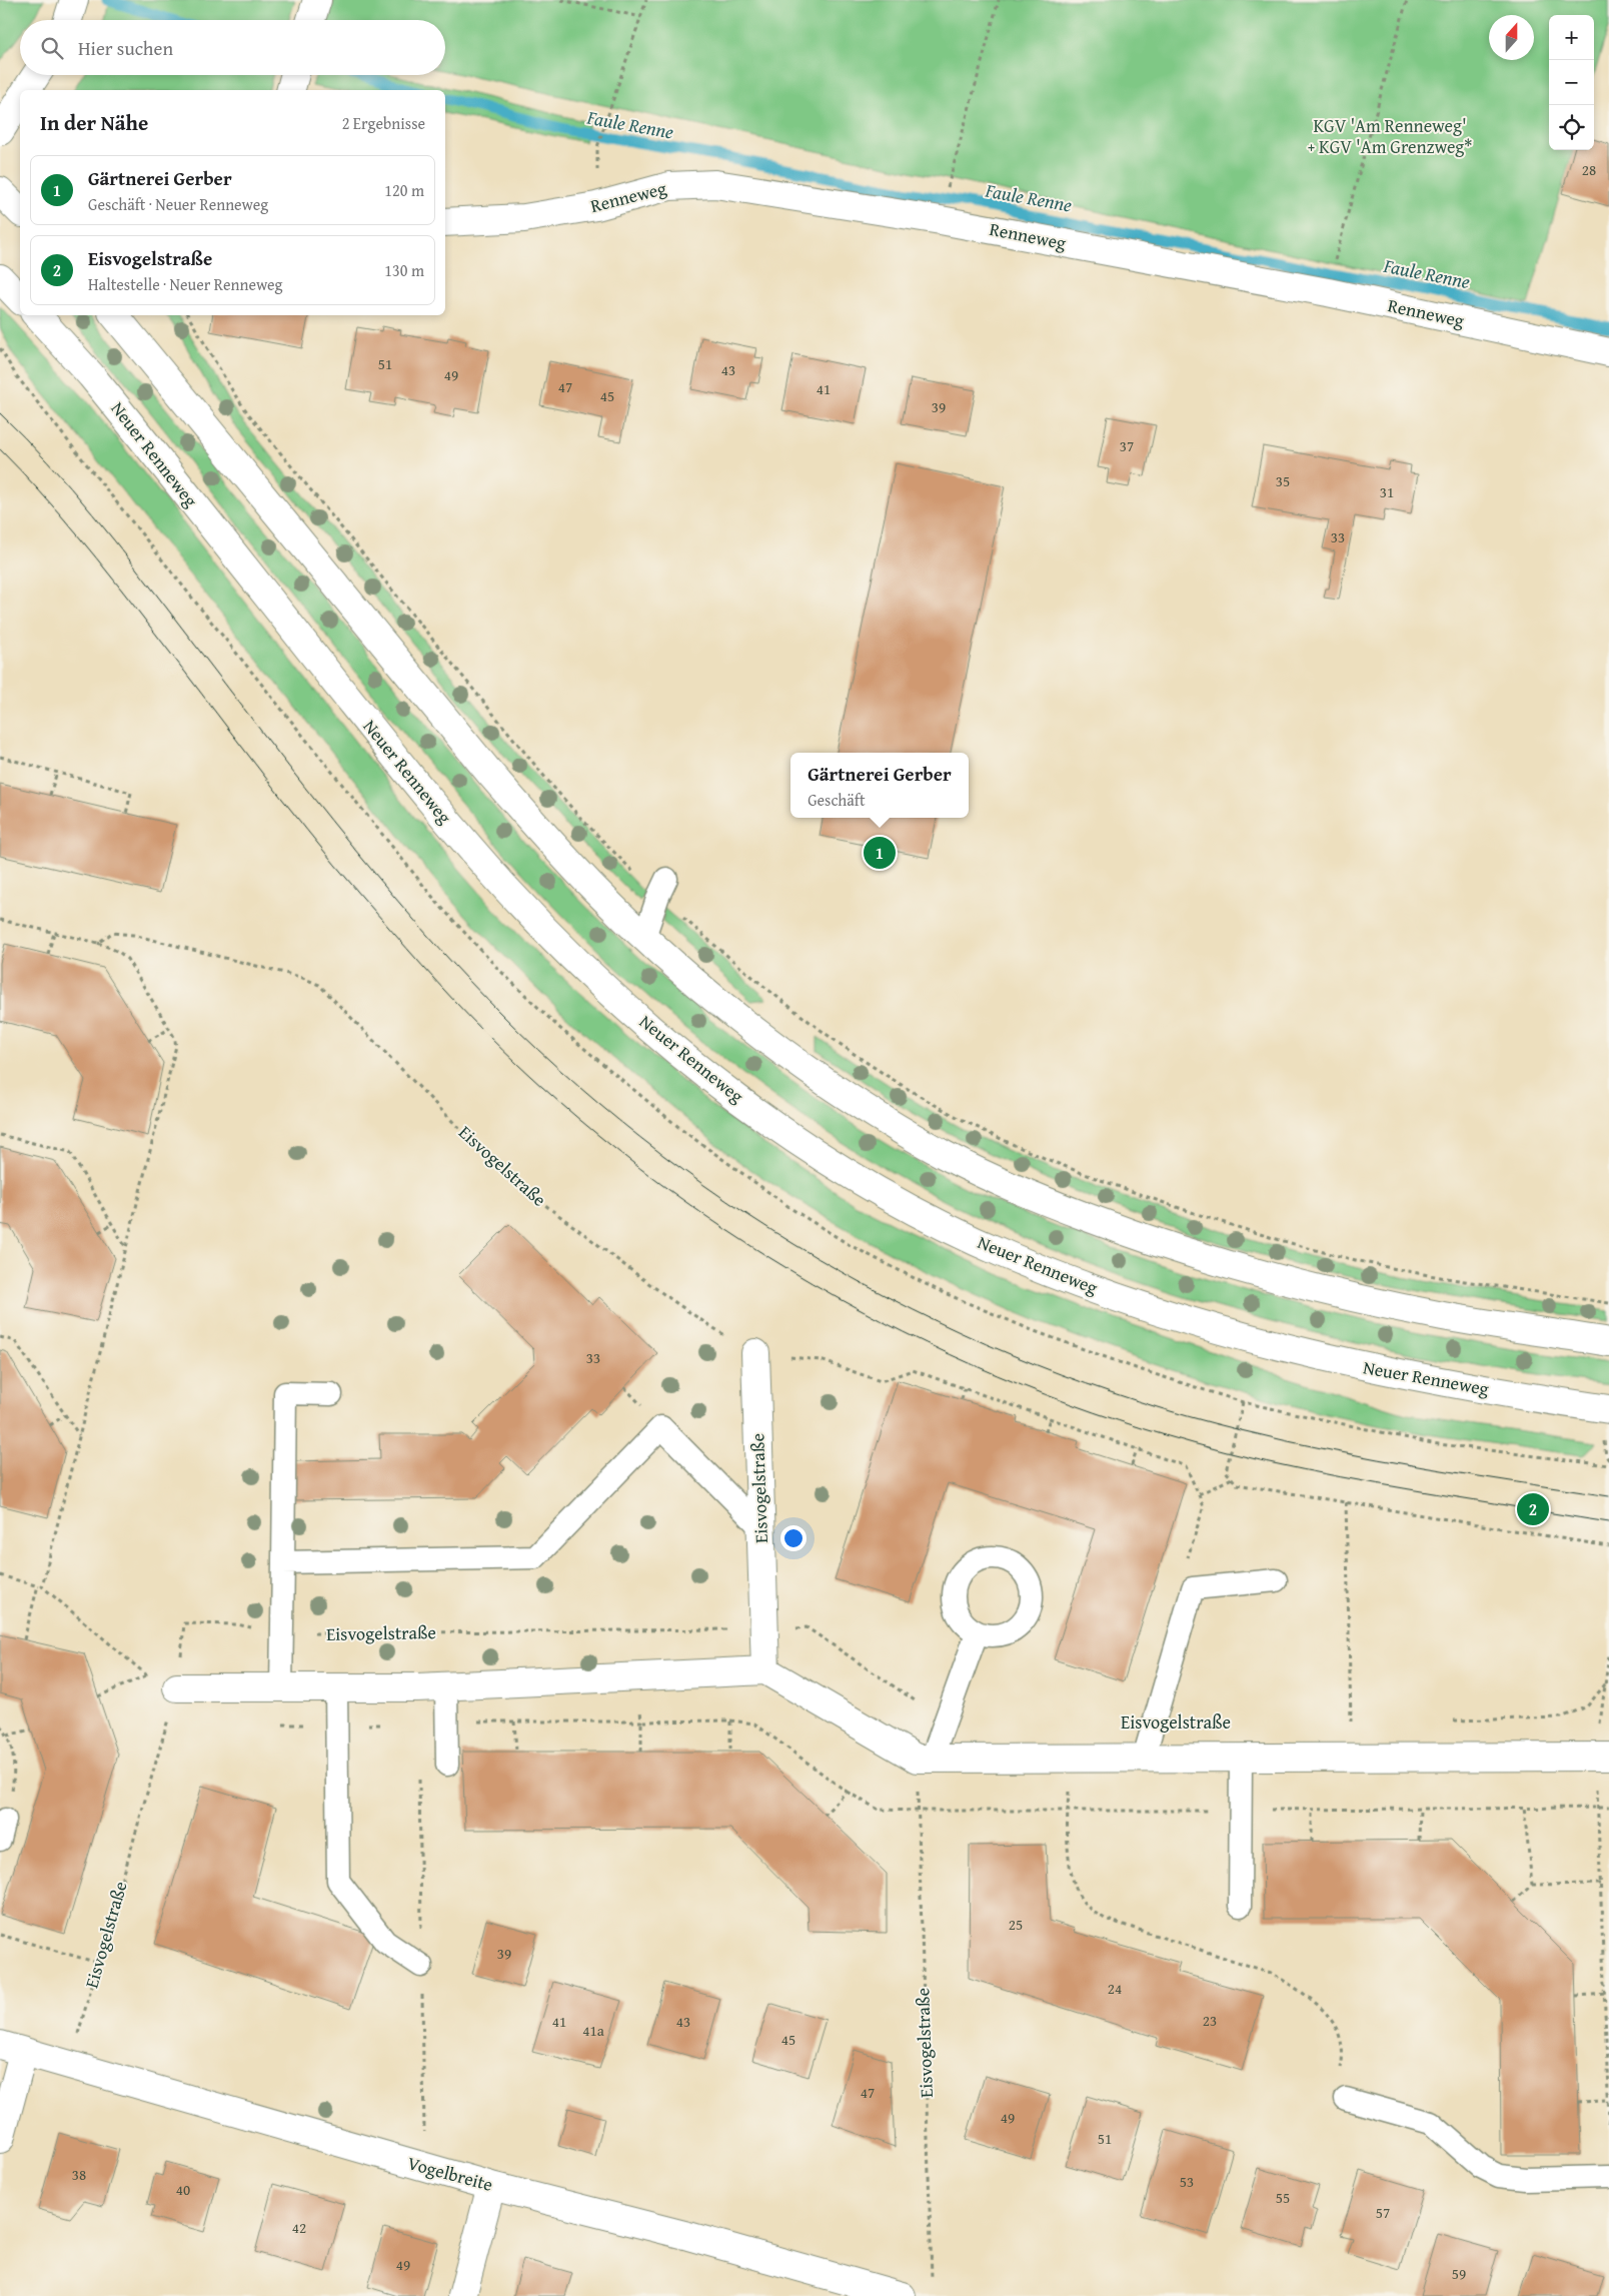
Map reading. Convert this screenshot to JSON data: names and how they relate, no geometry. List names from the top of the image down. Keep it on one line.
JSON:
{"streets":{"street":["Renneweg","Neuer Renneweg","Eisvogelstraße","Vogelbreite"]},"crossings":[["Eisvogelstraße","Vogelbreite"]],"water":["Faule Renne"],"parks":["KGV 'Am Renneweg' + KGV 'Am Grenzweg*"],"house_numbers":["28","51","43","49","47","41","45","39","37","35","31","33","33","25","39","24","23","41","43","41a","45","47","49","51","38","53","40","55","57","42","49","59"],"north":"top","page":{"map_buttons":["+","−"],"search":"Hier suchen","heading":["In der Nähe","2 Ergebnisse"],"list":[{"mark":"1","name":"Gärtnerei Gerber","note":"Geschäft · Neuer Renneweg","value":"120 m"},{"mark":"2","name":"Eisvogelstraße","note":"Haltestelle · Neuer Renneweg","value":"130 m"}],"popup":["Gärtnerei Gerber","Geschäft"],"pins":["1","2"]}}
